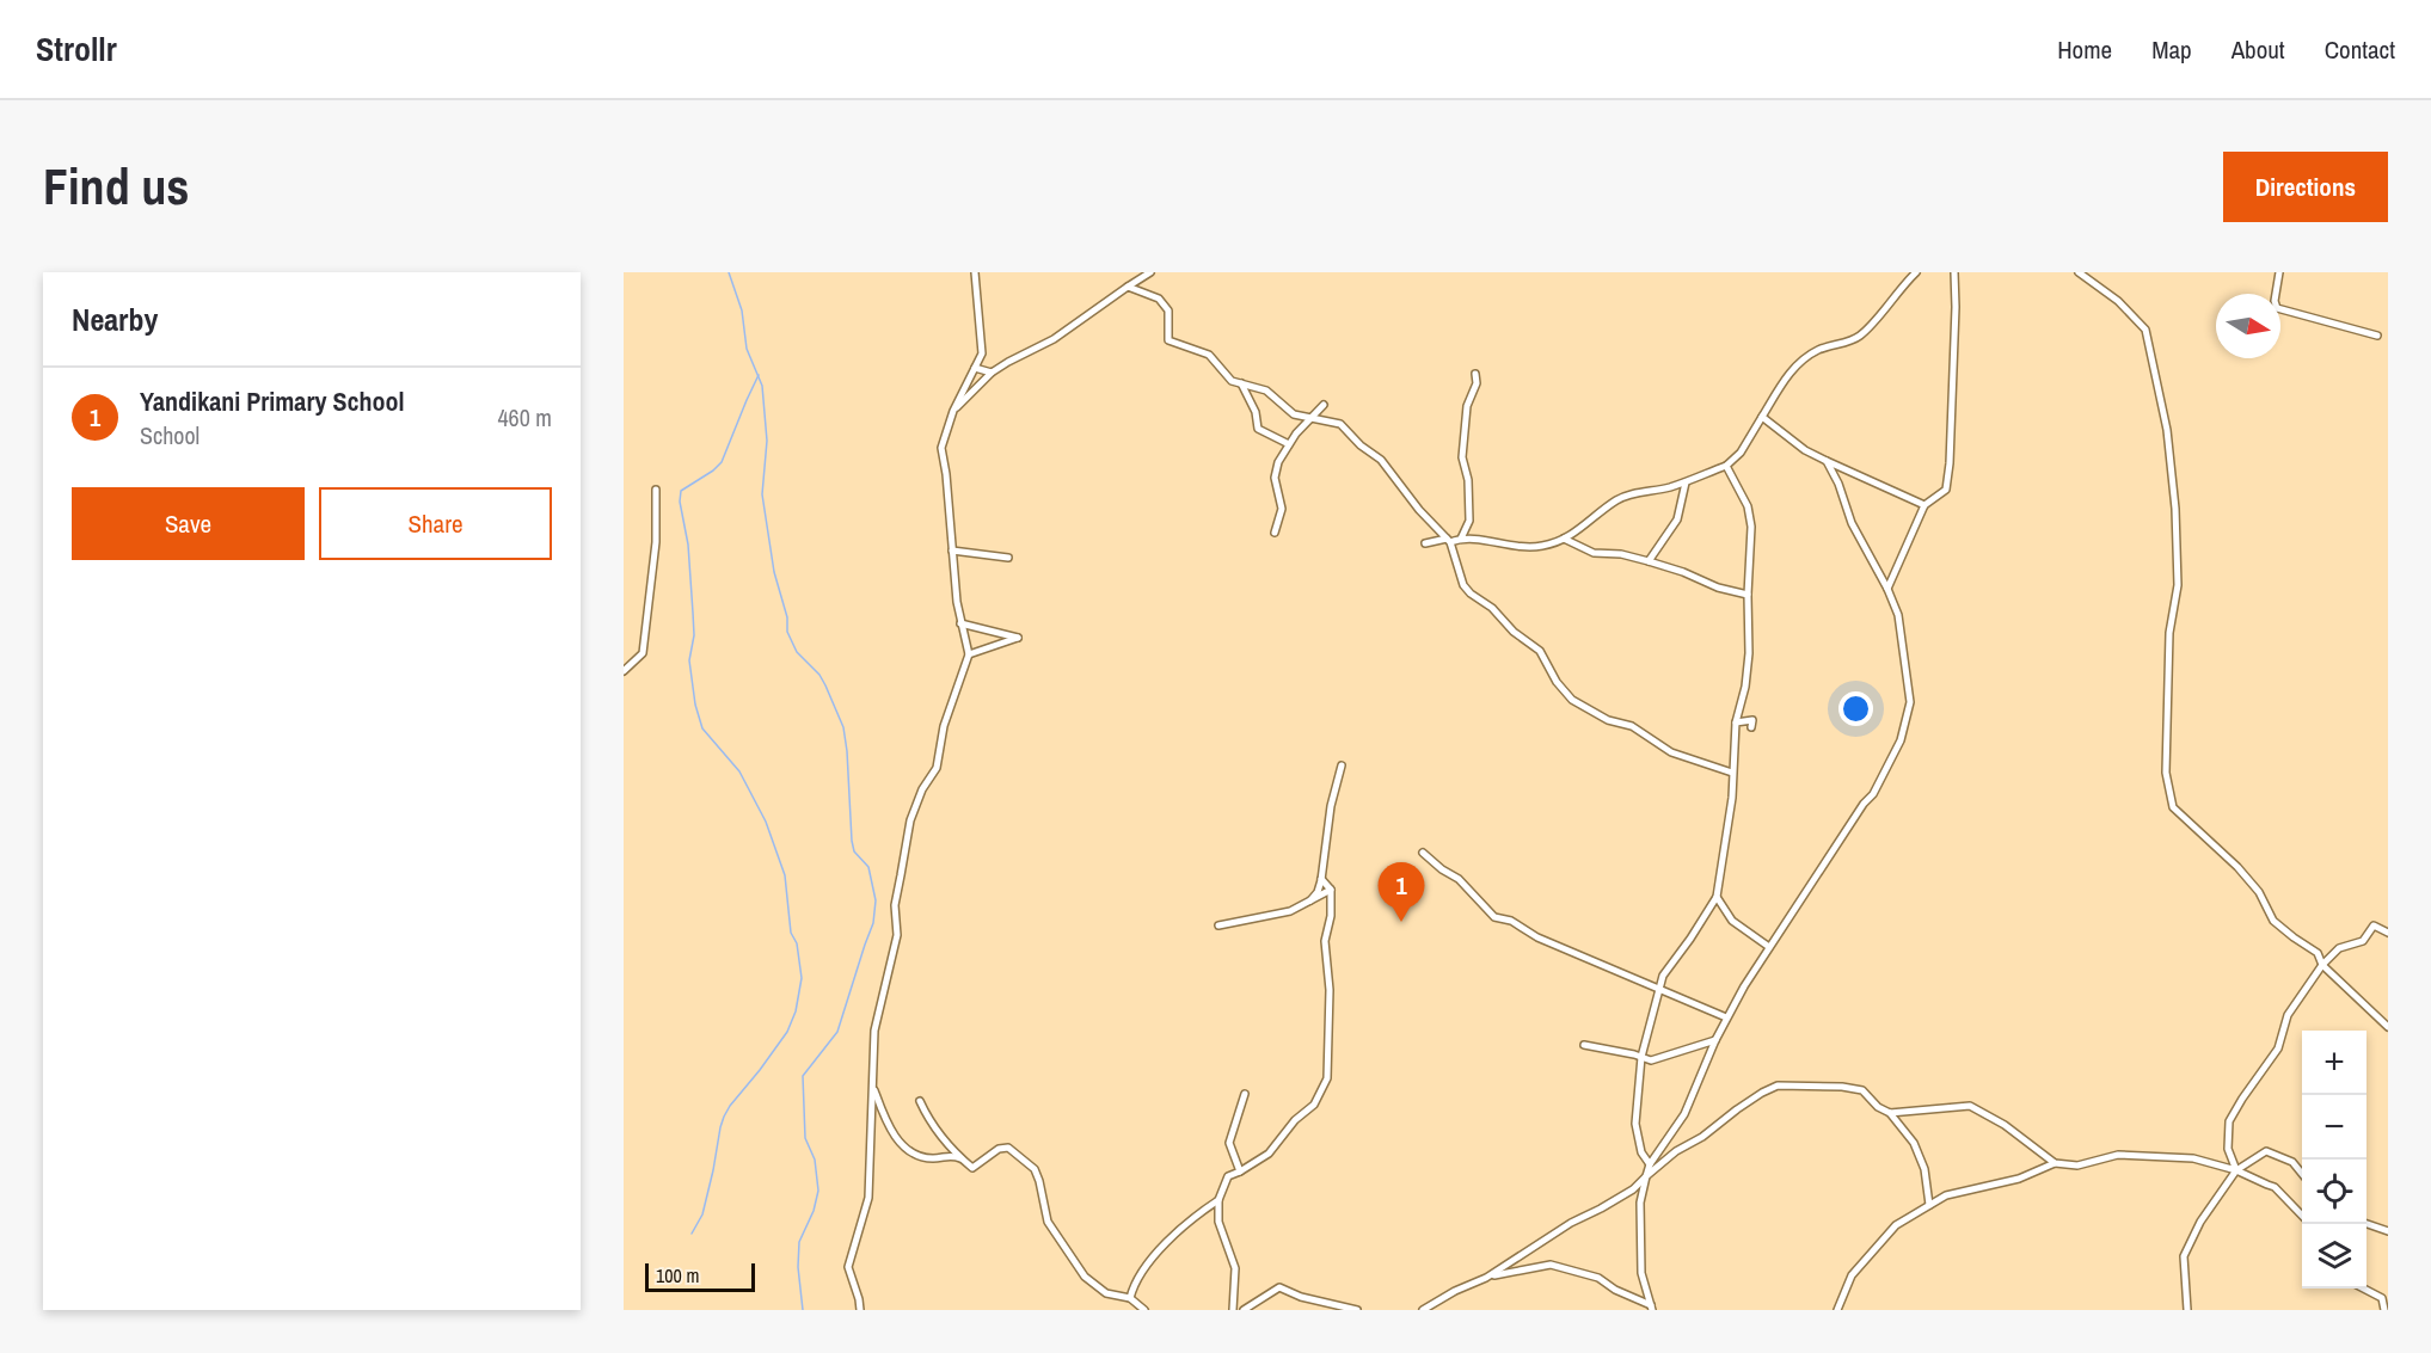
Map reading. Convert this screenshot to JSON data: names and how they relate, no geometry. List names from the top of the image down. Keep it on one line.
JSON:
{"scale_bar":"100 m","north":"right","page":{"header":"Strollr","nav":["Home","Map","About","Contact"],"buttons":["Directions",["Save","Share"]],"title":"Find us","heading":"Nearby","list":[{"mark":"1","name":"Yandikani Primary School","note":"School","value":"460 m"}],"pins":"1","map_buttons":["+","−"],"scale":"100 m"}}
